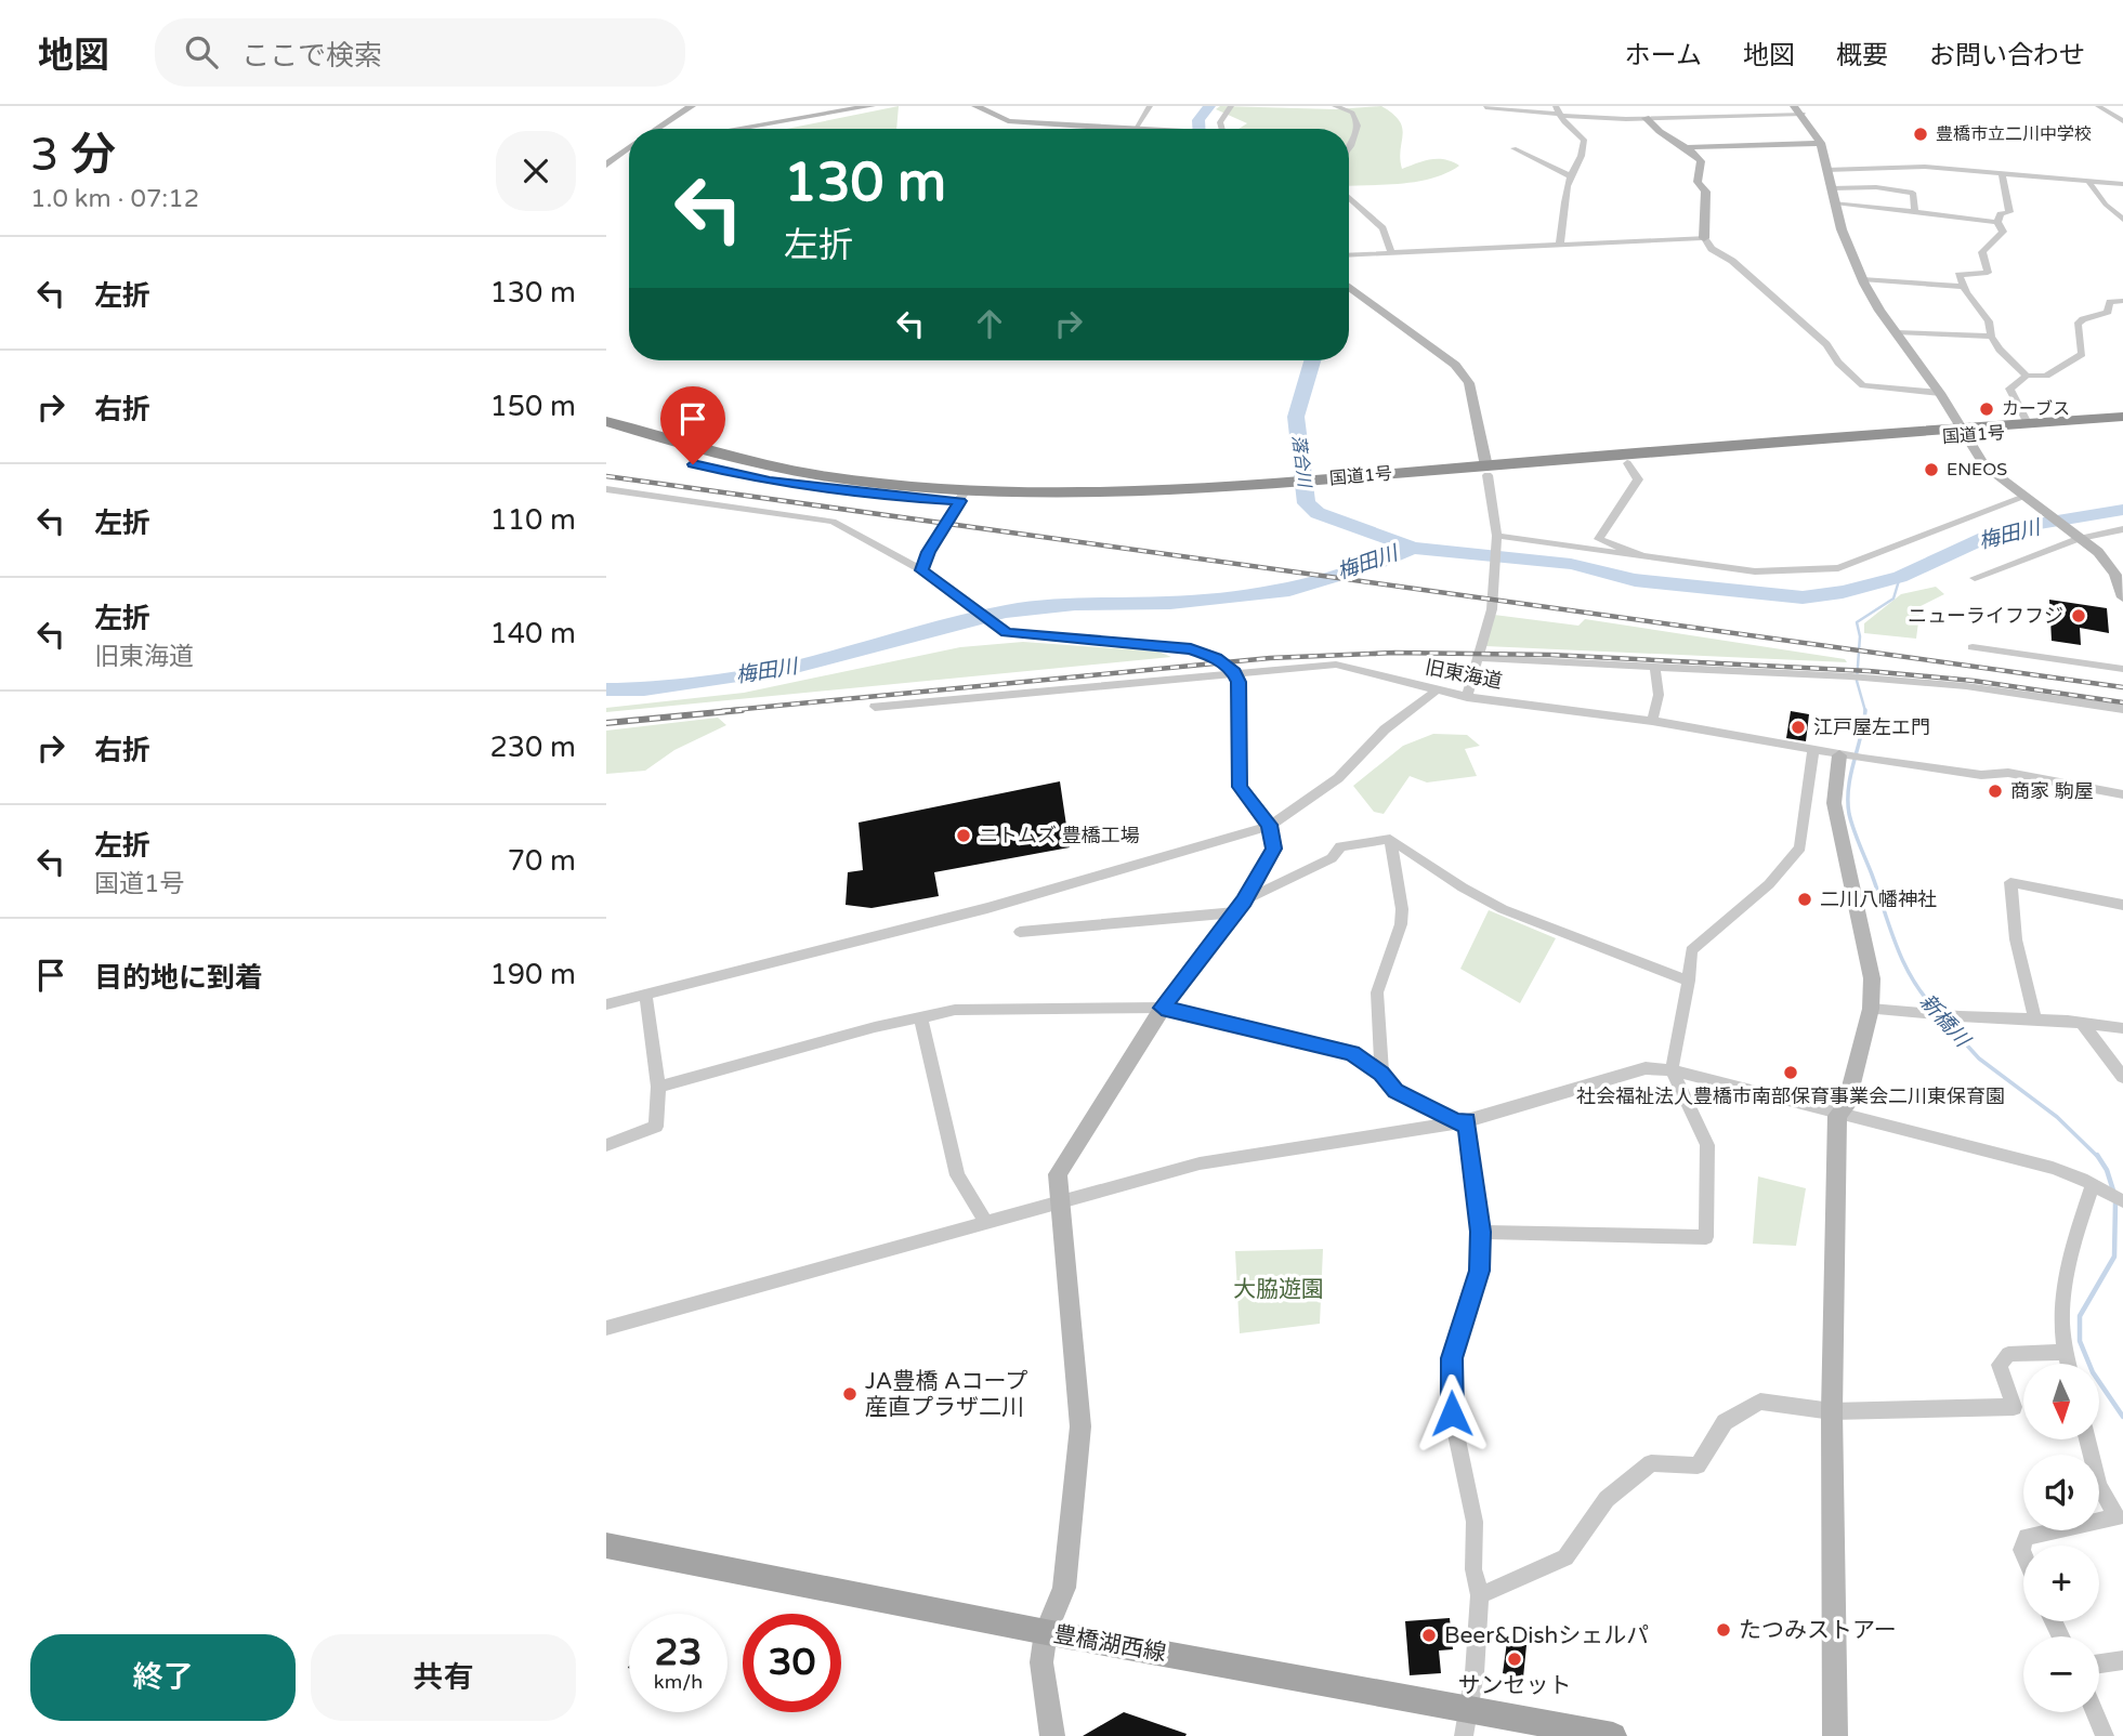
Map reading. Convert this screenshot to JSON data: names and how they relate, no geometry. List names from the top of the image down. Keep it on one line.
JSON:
{"streets":{"highway":["国道1号"],"main road":["豊橋湖西線"],"street":["旧東海道"]},"water":["落合川","梅田川","新橋川"],"parks":["大脇遊園"],"places":["豊橋市立二川中学校","カーブス","ENEOS","ニューライフフジ","江戸屋左エ門","商家 駒屋","ニトムズ 豊橋工場","二川八幡神社","社会福祉法人豊橋市南部保育事業会二川東保育園","JA豊橋 Aコープ 産直プラザ二川","たつみストアー","Beer&Dishシェルパ","サンセット"],"north":"bottom","page":{"header":"地図","search":"ここで検索","nav":["ホーム","地図","概要","お問い合わせ"],"heading":["3 分","1.0 km · 07:12"],"turn":["130 m","左折"],"list":[{"name":"左折","value":"130 m"},{"name":"右折","value":"150 m"},{"name":"左折","value":"110 m"},{"name":"左折","note":"旧東海道","value":"140 m"},{"name":"右折","value":"230 m"},{"name":"左折","note":"国道1号","value":"70 m"},{"name":"目的地に到着","value":"190 m"}],"map_buttons":["+","−"],"speed":"23 km/h","limit":"30","buttons":["終了","共有"]}}
